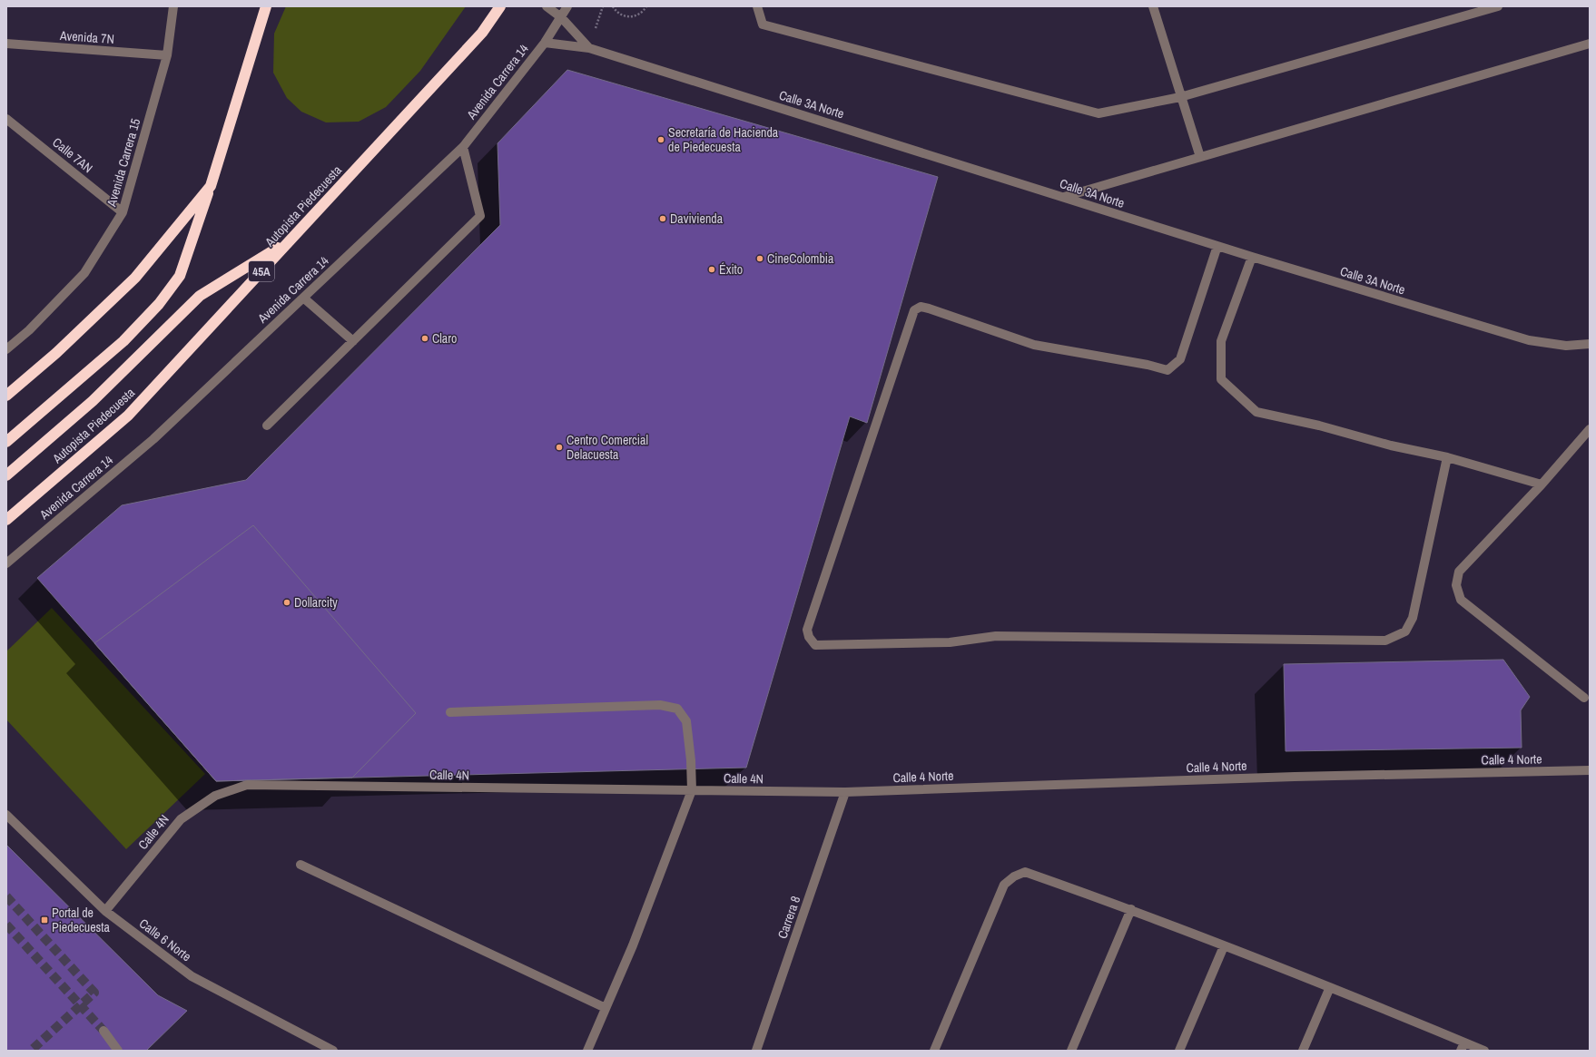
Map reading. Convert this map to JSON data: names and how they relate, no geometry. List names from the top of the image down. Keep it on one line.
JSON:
{"streets":{"highway":["Autopista Piedecuesta","45A"],"street":["Avenida 7N","Avenida Carrera 14","Calle 3A Norte","Calle 7AN","Avenida Carrera 15","Calle 4 Norte","Calle 4N","Carrera 8","Calle 6 Norte"]},"crossings":[["Avenida 7N","Avenida Carrera 15"],["Avenida Carrera 14","Calle 3A Norte"],["Calle 7AN","Avenida Carrera 15"],["Calle 4 Norte","Calle 4N"],["Calle 4 Norte","Carrera 8"],["Calle 4N","Carrera 8"],["Calle 4N","Calle 6 Norte"]],"places":{"other":["Secretaría de Hacienda de Piedecuesta","Davivienda","CineColombia","Éxito","Claro","Centro Comercial Delacuesta","Dollarcity"],"transit":["Portal de Piedecuesta"]}}
